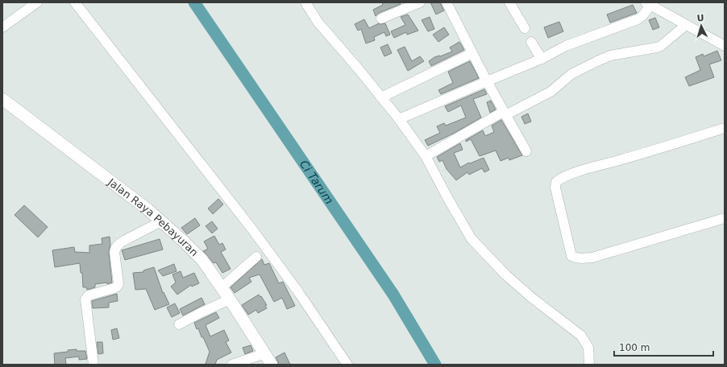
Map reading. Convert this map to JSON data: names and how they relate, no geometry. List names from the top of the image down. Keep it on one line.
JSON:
{"streets":{"main road":["Jalan Raya Pebayuran"]},"water":["Ci Tarum"],"scale_bar":"100 m","north":"top"}
